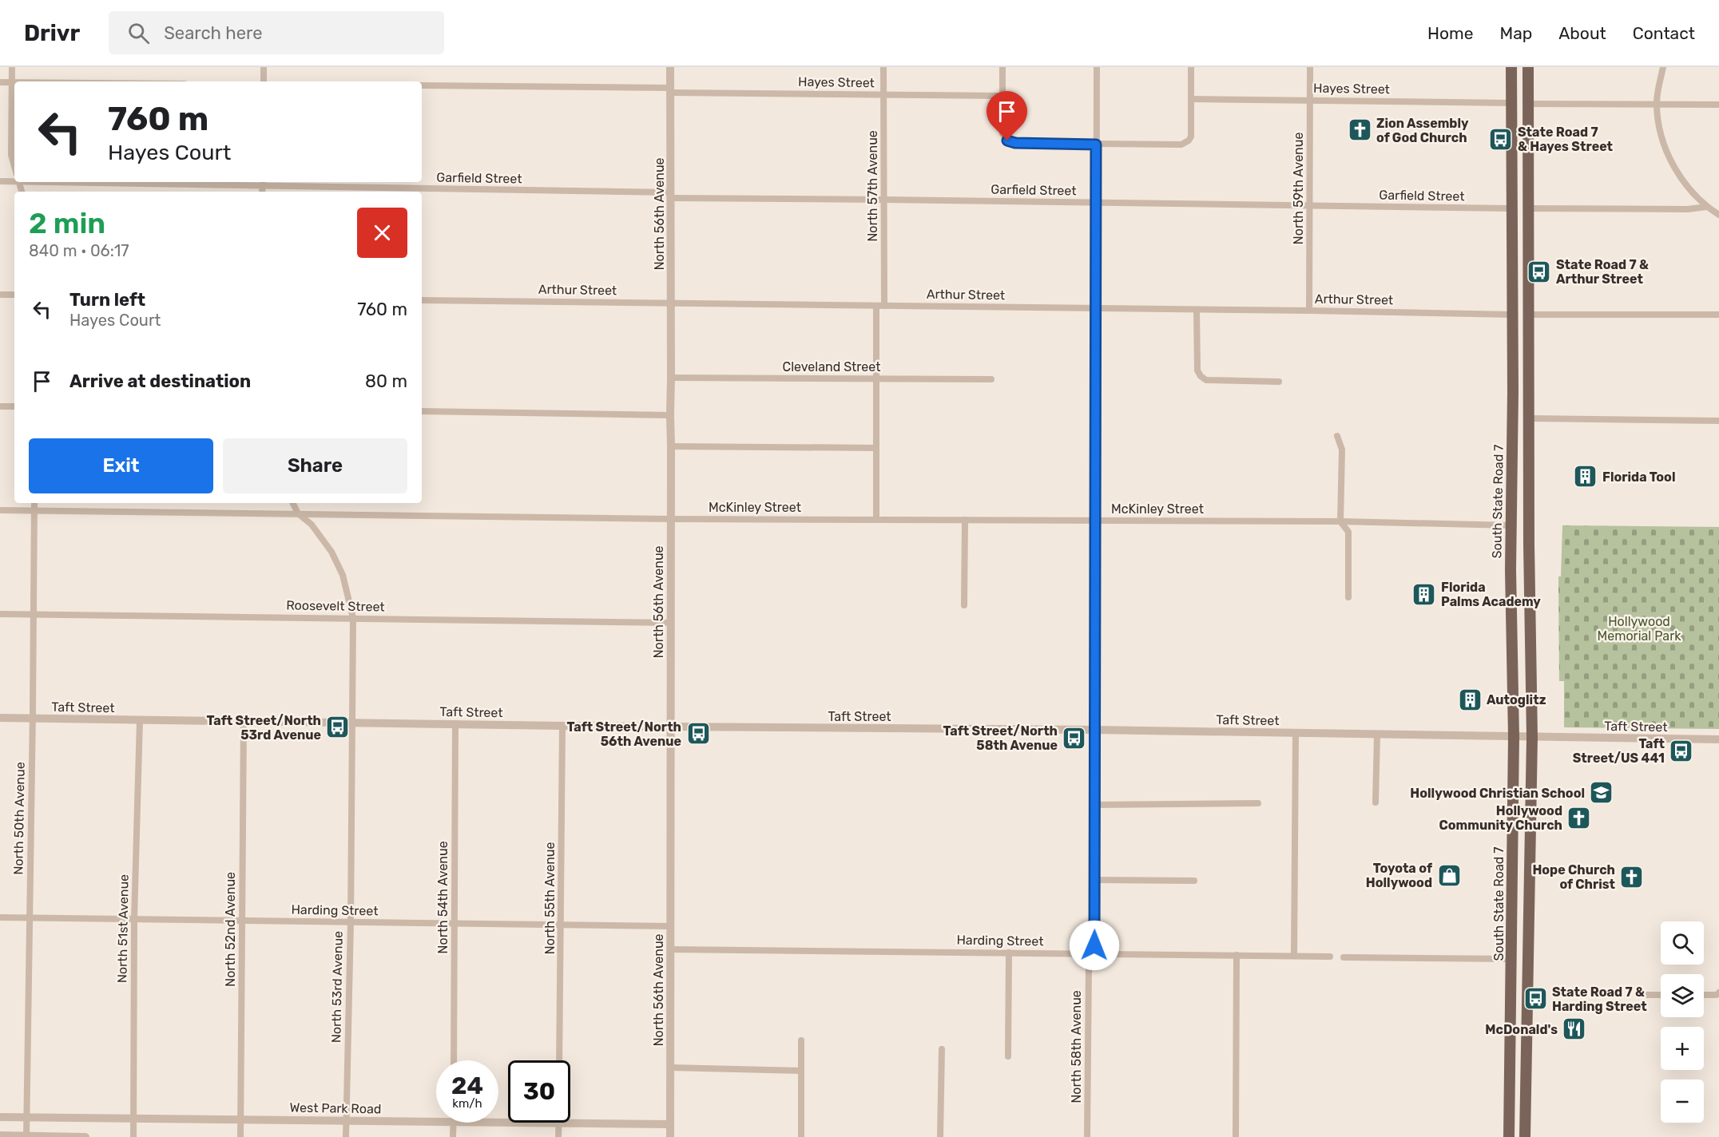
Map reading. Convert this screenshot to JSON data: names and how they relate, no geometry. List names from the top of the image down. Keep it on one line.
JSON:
{"streets":{"main road":["South State Road 7"],"street":["Hayes Street","Garfield Street","North 57th Avenue","North 59th Avenue","North 56th Avenue","Arthur Street","Cleveland Street","McKinley Street","Roosevelt Street","Taft Street","North 50th Avenue","North 54th Avenue","North 55th Avenue","Harding Street","North 51st Avenue","North 52nd Avenue","North 53rd Avenue","North 58th Avenue","West Park Road"]},"crossings":[["Hayes Street","North 57th Avenue"],["Hayes Street","North 59th Avenue"],["Hayes Street","North 56th Avenue"],["Hayes Street","South State Road 7"],["Garfield Street","North 57th Avenue"],["Garfield Street","North 59th Avenue"],["Garfield Street","North 56th Avenue"],["Garfield Street","South State Road 7"],["Garfield Street","North 58th Avenue"],["North 57th Avenue","Arthur Street"],["North 59th Avenue","Arthur Street"],["North 56th Avenue","Arthur Street"],["North 56th Avenue","Cleveland Street"],["North 56th Avenue","McKinley Street"],["North 56th Avenue","Roosevelt Street"],["North 56th Avenue","Taft Street"],["North 56th Avenue","Harding Street"],["North 56th Avenue","West Park Road"],["Arthur Street","South State Road 7"],["Arthur Street","North 58th Avenue"],["South State Road 7","McKinley Street"],["South State Road 7","Taft Street"],["McKinley Street","North 50th Avenue"],["McKinley Street","North 53rd Avenue"],["McKinley Street","North 58th Avenue"],["Roosevelt Street","North 50th Avenue"],["Roosevelt Street","North 53rd Avenue"],["Taft Street","North 50th Avenue"],["Taft Street","North 54th Avenue"],["Taft Street","North 55th Avenue"],["Taft Street","North 51st Avenue"],["Taft Street","North 52nd Avenue"],["Taft Street","North 53rd Avenue"],["Taft Street","North 58th Avenue"],["North 50th Avenue","Harding Street"],["North 50th Avenue","West Park Road"],["North 54th Avenue","Harding Street"],["North 55th Avenue","Harding Street"],["Harding Street","North 51st Avenue"],["Harding Street","North 52nd Avenue"],["Harding Street","North 53rd Avenue"],["Harding Street","North 58th Avenue"],["North 51st Avenue","West Park Road"],["North 52nd Avenue","West Park Road"],["North 53rd Avenue","West Park Road"]],"parks":["Hollywood Memorial Park"],"places":{"church":["Zion Assembly of God Church","Hollywood Community Church","Hope Church of Christ"],"bus stop":["State Road 7 & Hayes Street","State Road 7 & Arthur Street","Taft Street/North 53rd Avenue","Taft Street/North 56th Avenue","Taft Street/North 58th Avenue","Taft Street/US 441","State Road 7 & Harding Street"],"building":["Florida Tool","Florida Palms Academy","Autoglitz"],"school or university":["Hollywood Christian School"],"shop":["Toyota of Hollywood"],"restaurant":["McDonald's"]},"page":{"header":"Drivr","search":"Search here","nav":["Home","Map","About","Contact"],"turn":["760 m","Hayes Court"],"heading":["2 min","840 m · 06:17"],"list":[{"name":"Turn left","note":"Hayes Court","value":"760 m"},{"name":"Arrive at destination","value":"80 m"}],"buttons":["Exit","Share"],"map_buttons":["+","−"],"speed":"24 km/h","limit":"30"}}
